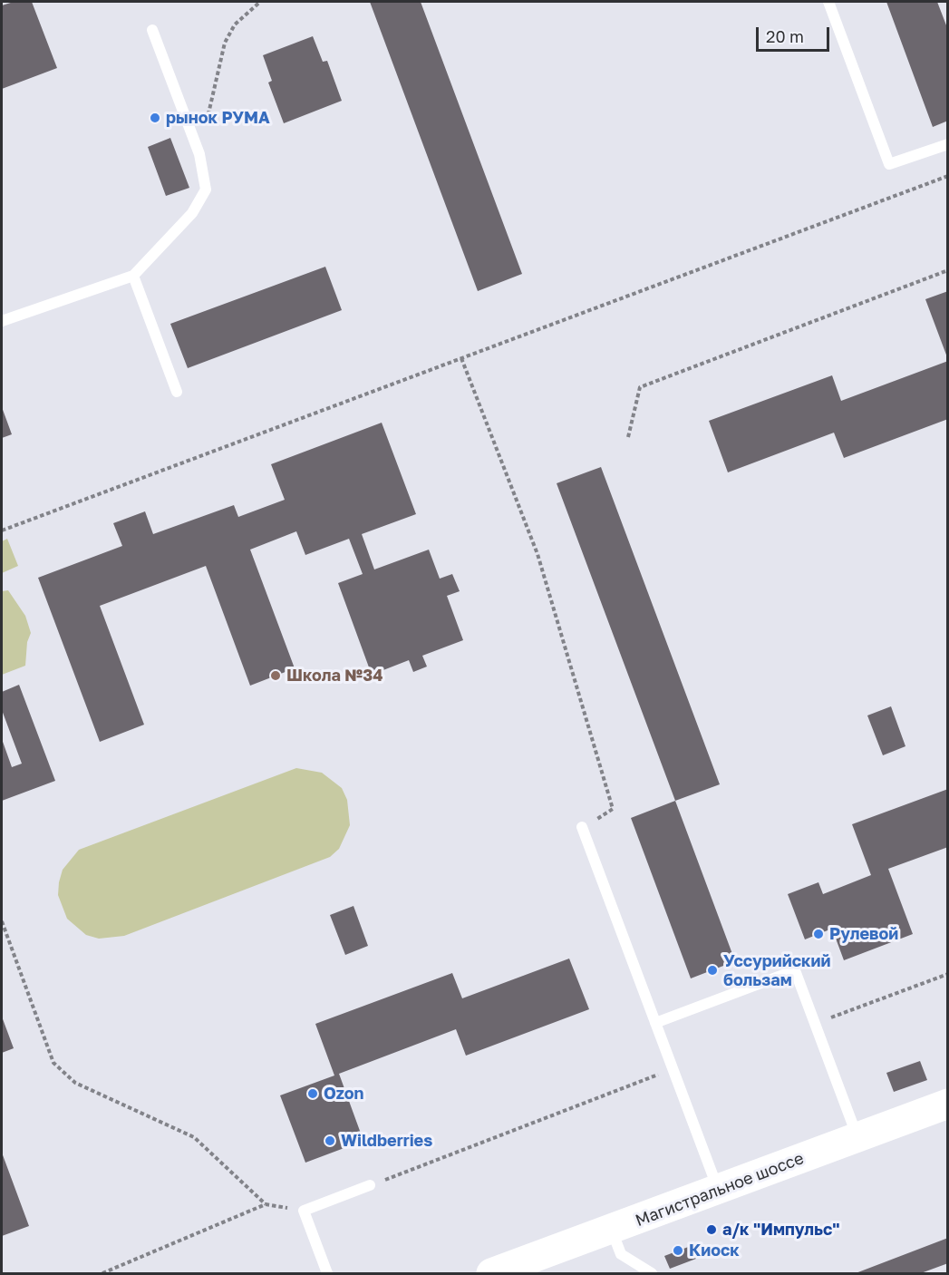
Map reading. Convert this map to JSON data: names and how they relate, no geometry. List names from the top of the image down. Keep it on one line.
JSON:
{"streets":{"main road":["Магистральное шоссе"]},"places":["рынок РУМА","Школа №34","Рулевой","Уссурийский бользам","Ozon","Wildberries","а/к \"Импульс\"","Киоск"],"scale_bar":"20 m"}
